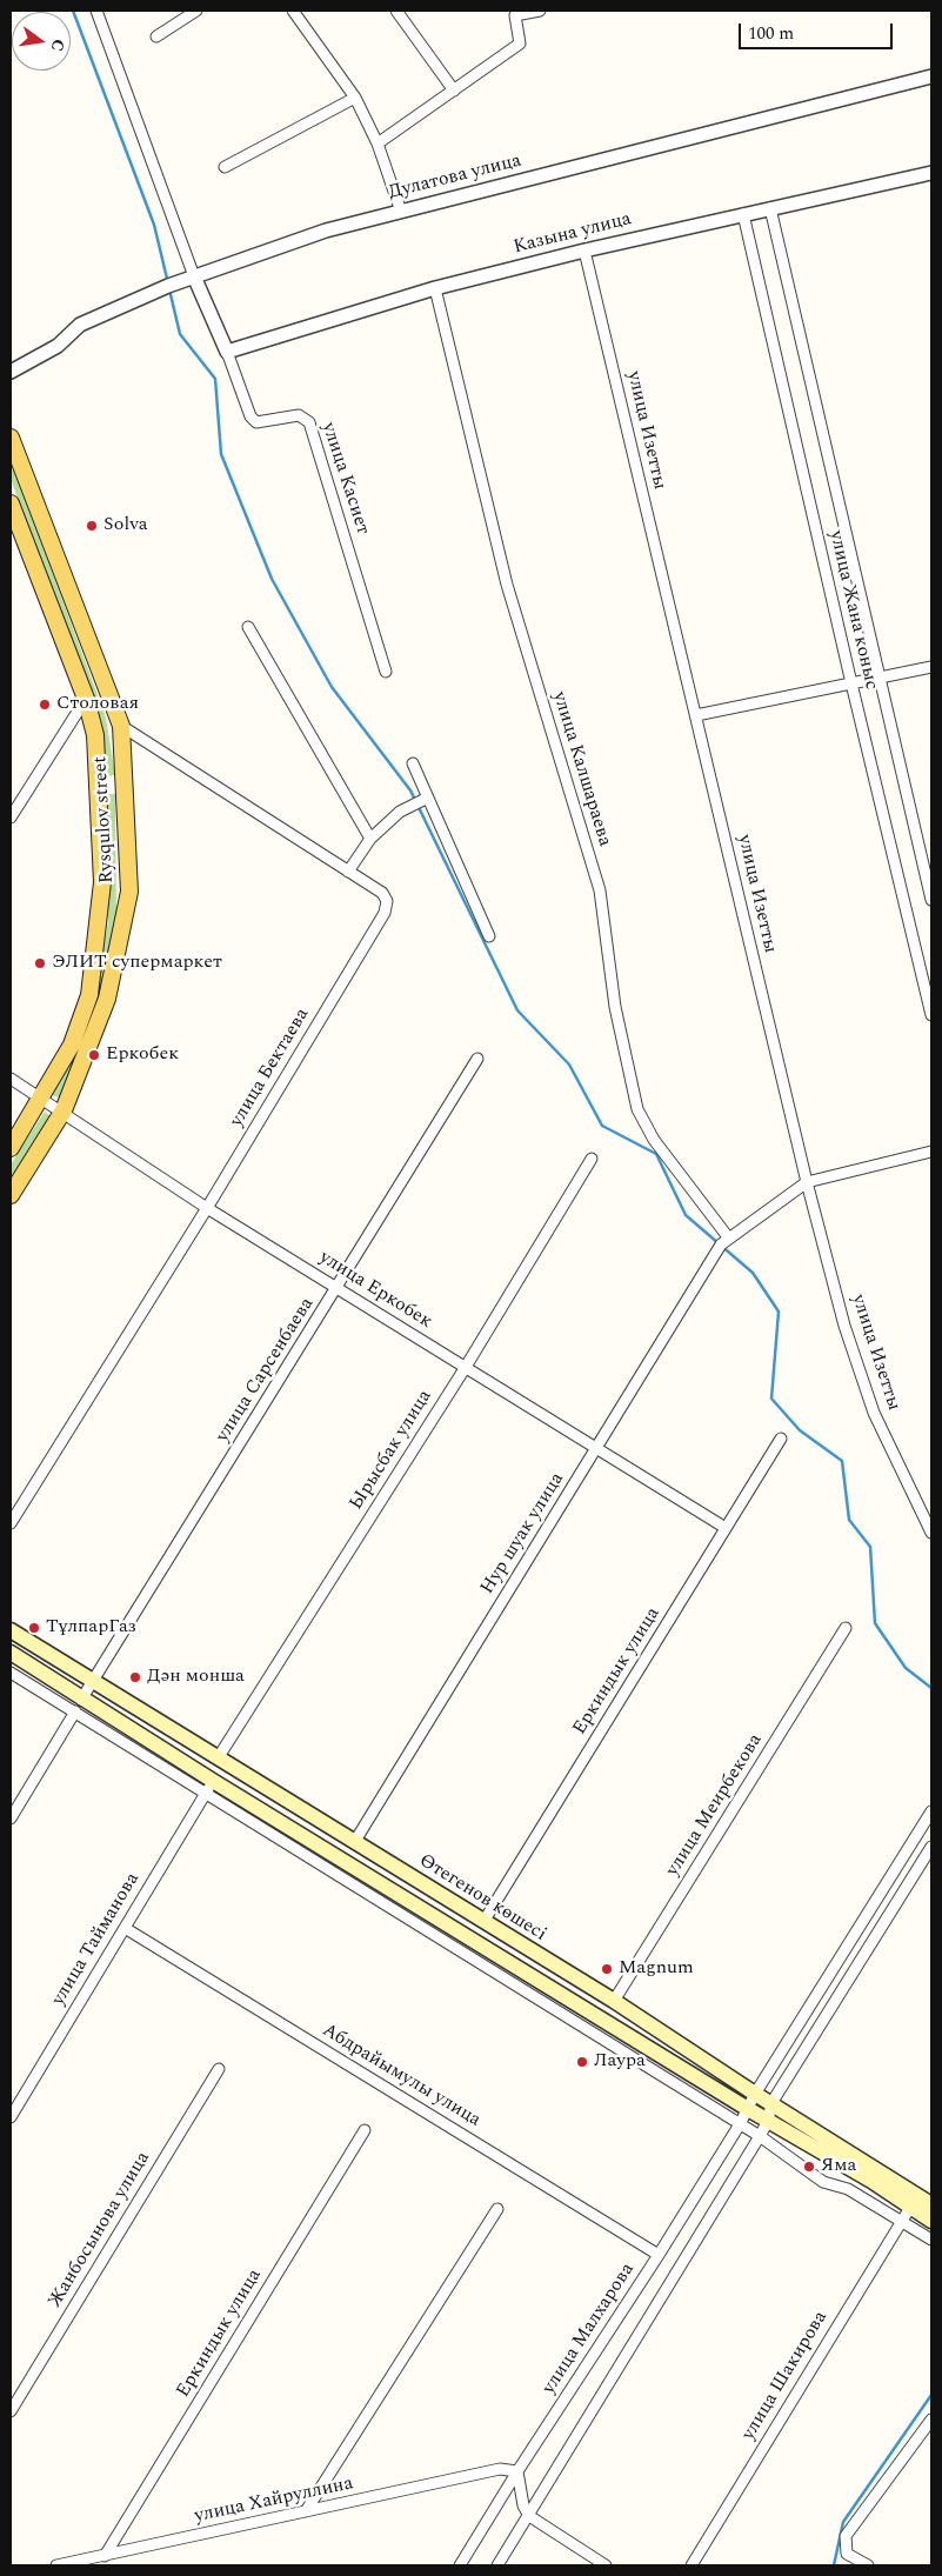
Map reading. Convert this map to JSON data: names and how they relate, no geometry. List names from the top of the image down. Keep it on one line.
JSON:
{"streets":{"main road":["Rysqulov street","Өтегенов көшесі"],"street":["Дулатова улица","Казына улица","улица Изетты","улица Касиет","улица Жана коныс","улица Калшараева","улица Бектаева","улица Еркобек","улица Сарсенбаева","Ырысбак улица","Нур шуак улица","Еркиндык улица","улица Меирбекова","улица Тайманова","Абдрайымулы улица","Жанбосынова улица","улица Малхарова","улица Шакирова","улица Хайруллина"]},"crossings":[["Казына улица","улица Изетты"],["Казына улица","улица Касиет"],["Казына улица","улица Жана коныс"],["Казына улица","улица Калшараева"],["улица Калшараева","Нур шуак улица"],["Rysqulov street","улица Бектаева"],["Rysqulov street","улица Еркобек"],["улица Бектаева","улица Еркобек"],["улица Еркобек","улица Сарсенбаева"],["улица Еркобек","Ырысбак улица"],["улица Еркобек","Нур шуак улица"],["улица Еркобек","Еркиндык улица"],["улица Сарсенбаева","Өтегенов көшесі"],["Ырысбак улица","Өтегенов көшесі"],["Нур шуак улица","Өтегенов көшесі"],["Еркиндык улица","Өтегенов көшесі"],["Еркиндык улица","улица Хайруллина"],["улица Меирбекова","Өтегенов көшесі"],["улица Тайманова","Абдрайымулы улица"],["Абдрайымулы улица","улица Малхарова"],["улица Малхарова","улица Хайруллина"]],"places":["Solva","Столовая","ЭЛИТ супермаркет","Еркобек","ТұлпарГаз","Дән монша","Magnum","Лаура","Яма"],"scale_bar":"100 m","north":"right"}
